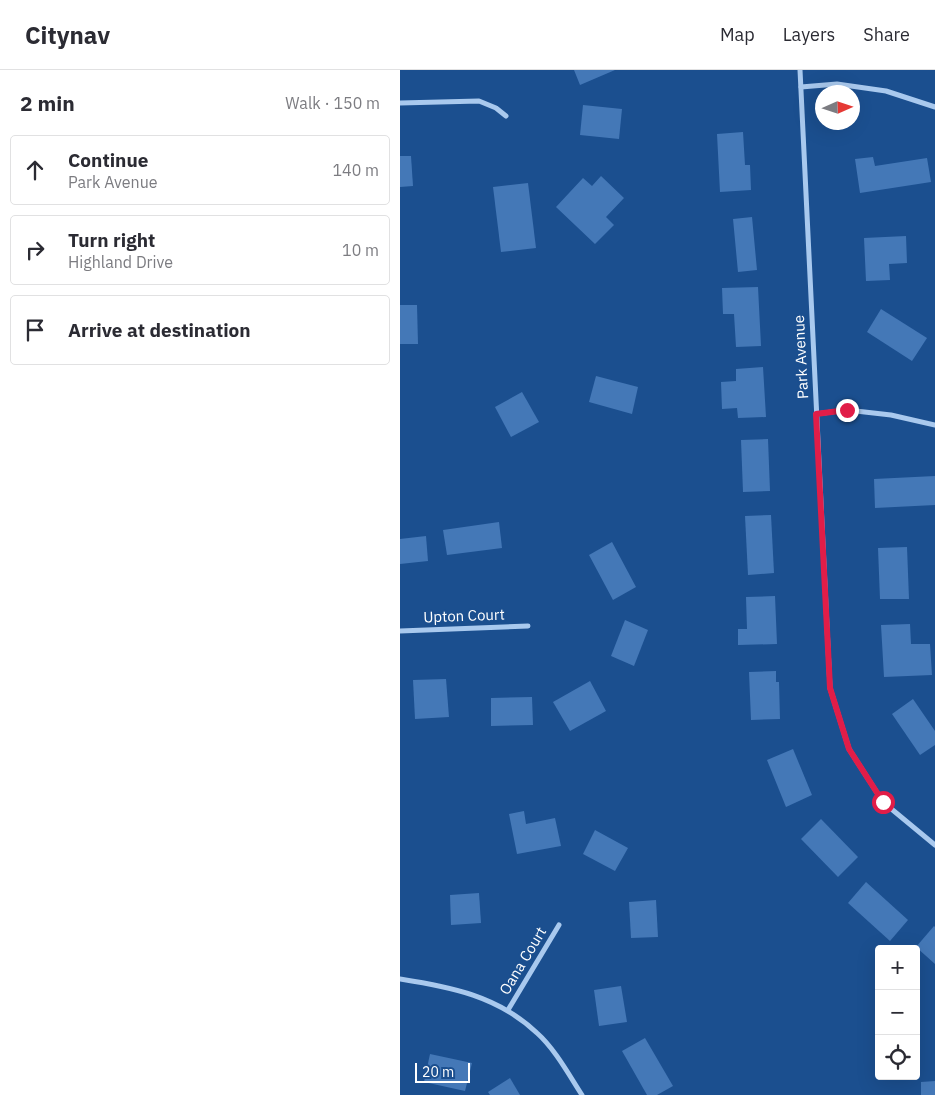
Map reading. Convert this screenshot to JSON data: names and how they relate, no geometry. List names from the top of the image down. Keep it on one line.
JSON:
{"streets":{"street":["Park Avenue","Upton Court","Oana Court"]},"scale_bar":"20 m","north":"right","page":{"header":"Citynav","nav":["Map","Layers","Share"],"heading":["2 min","Walk · 150 m"],"list":[["Continue","Park Avenue","140 m"],["Turn right","Highland Drive","10 m"],"Arrive at destination"],"map_buttons":["+","−"],"scale":"20 m"}}
